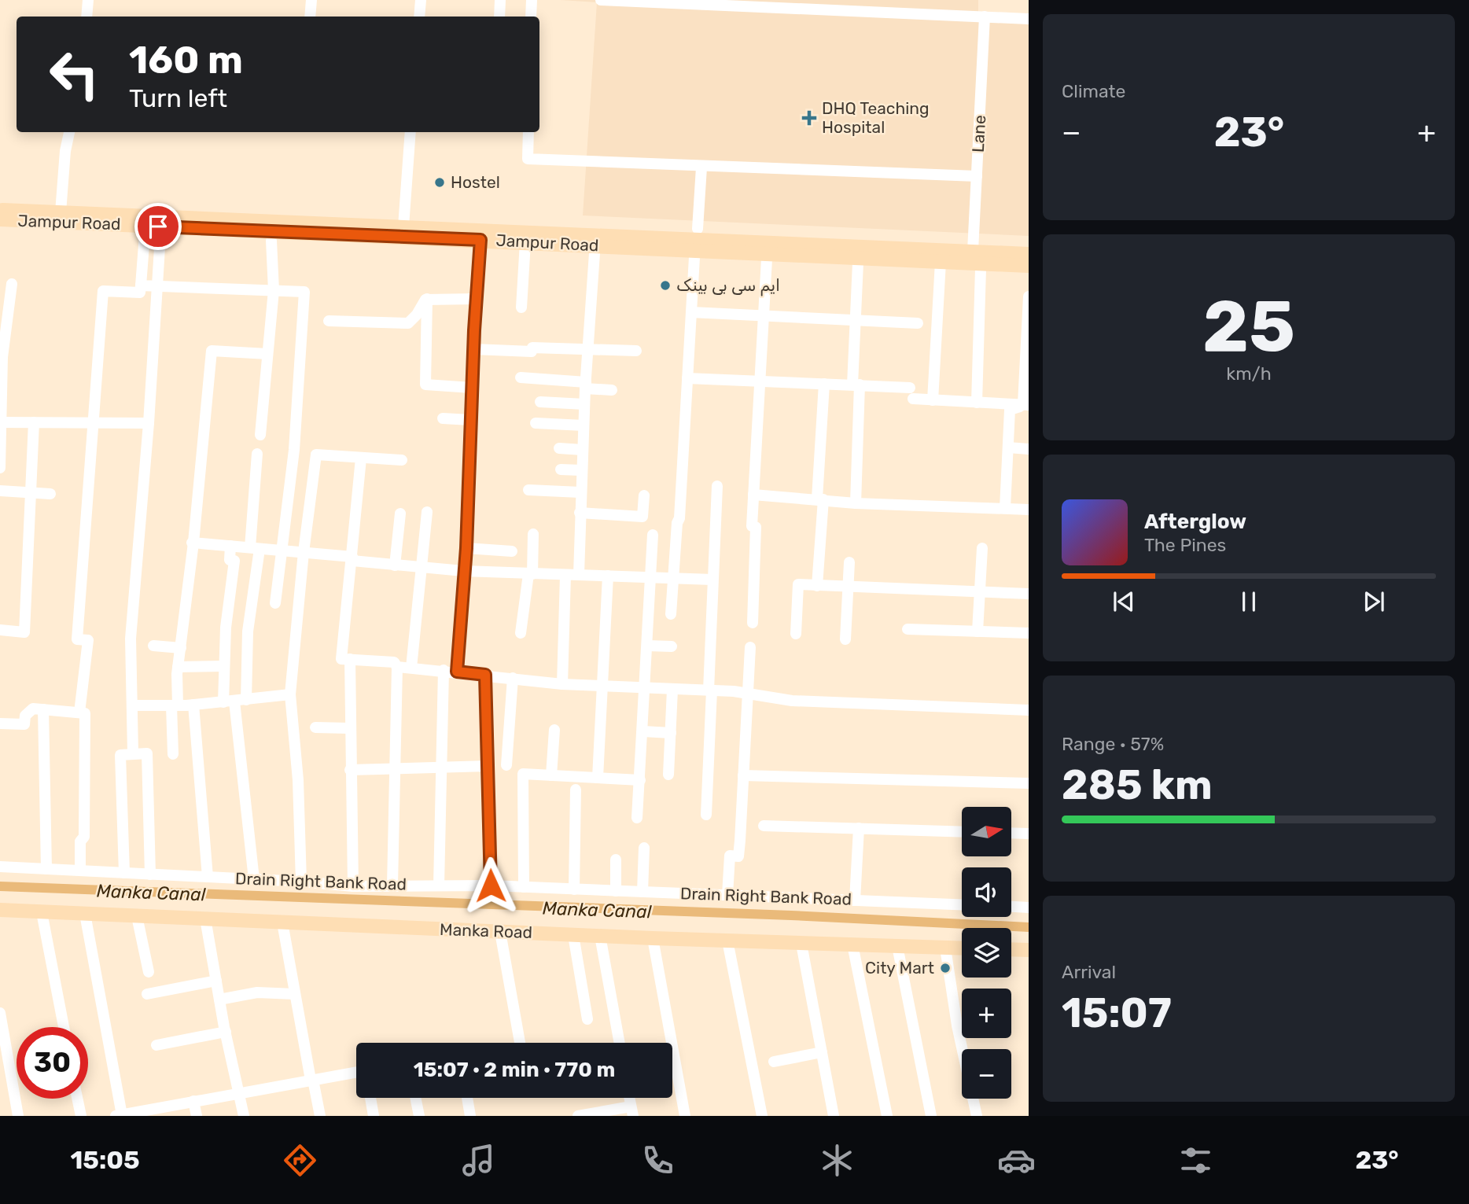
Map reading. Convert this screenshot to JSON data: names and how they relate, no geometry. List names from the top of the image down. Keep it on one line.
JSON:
{"streets":{"main road":["Jampur Road","Manka Road"],"street":["Lane","Drain Right Bank Road"]},"crossings":[["Lane","Jampur Road"]],"water":["Manka Canal"],"places":{"health":["DHQ Teaching Hospital"],"other":["Hostel","ایم سی بی بینک","City Mart"]},"north":"right","page":{"tile":["Climate",["25","km/h"],["Range · 57%","285 km"],["Arrival","15:07"]],"turn":["160 m","Turn left"],"heat":["−","23°","+"],"song":["Afterglow","The Pines"],"map_buttons":["+","−"],"limit":"30","trip":"15:07 · 2 min · 770 m","tabs":["15:05","23°"]}}
